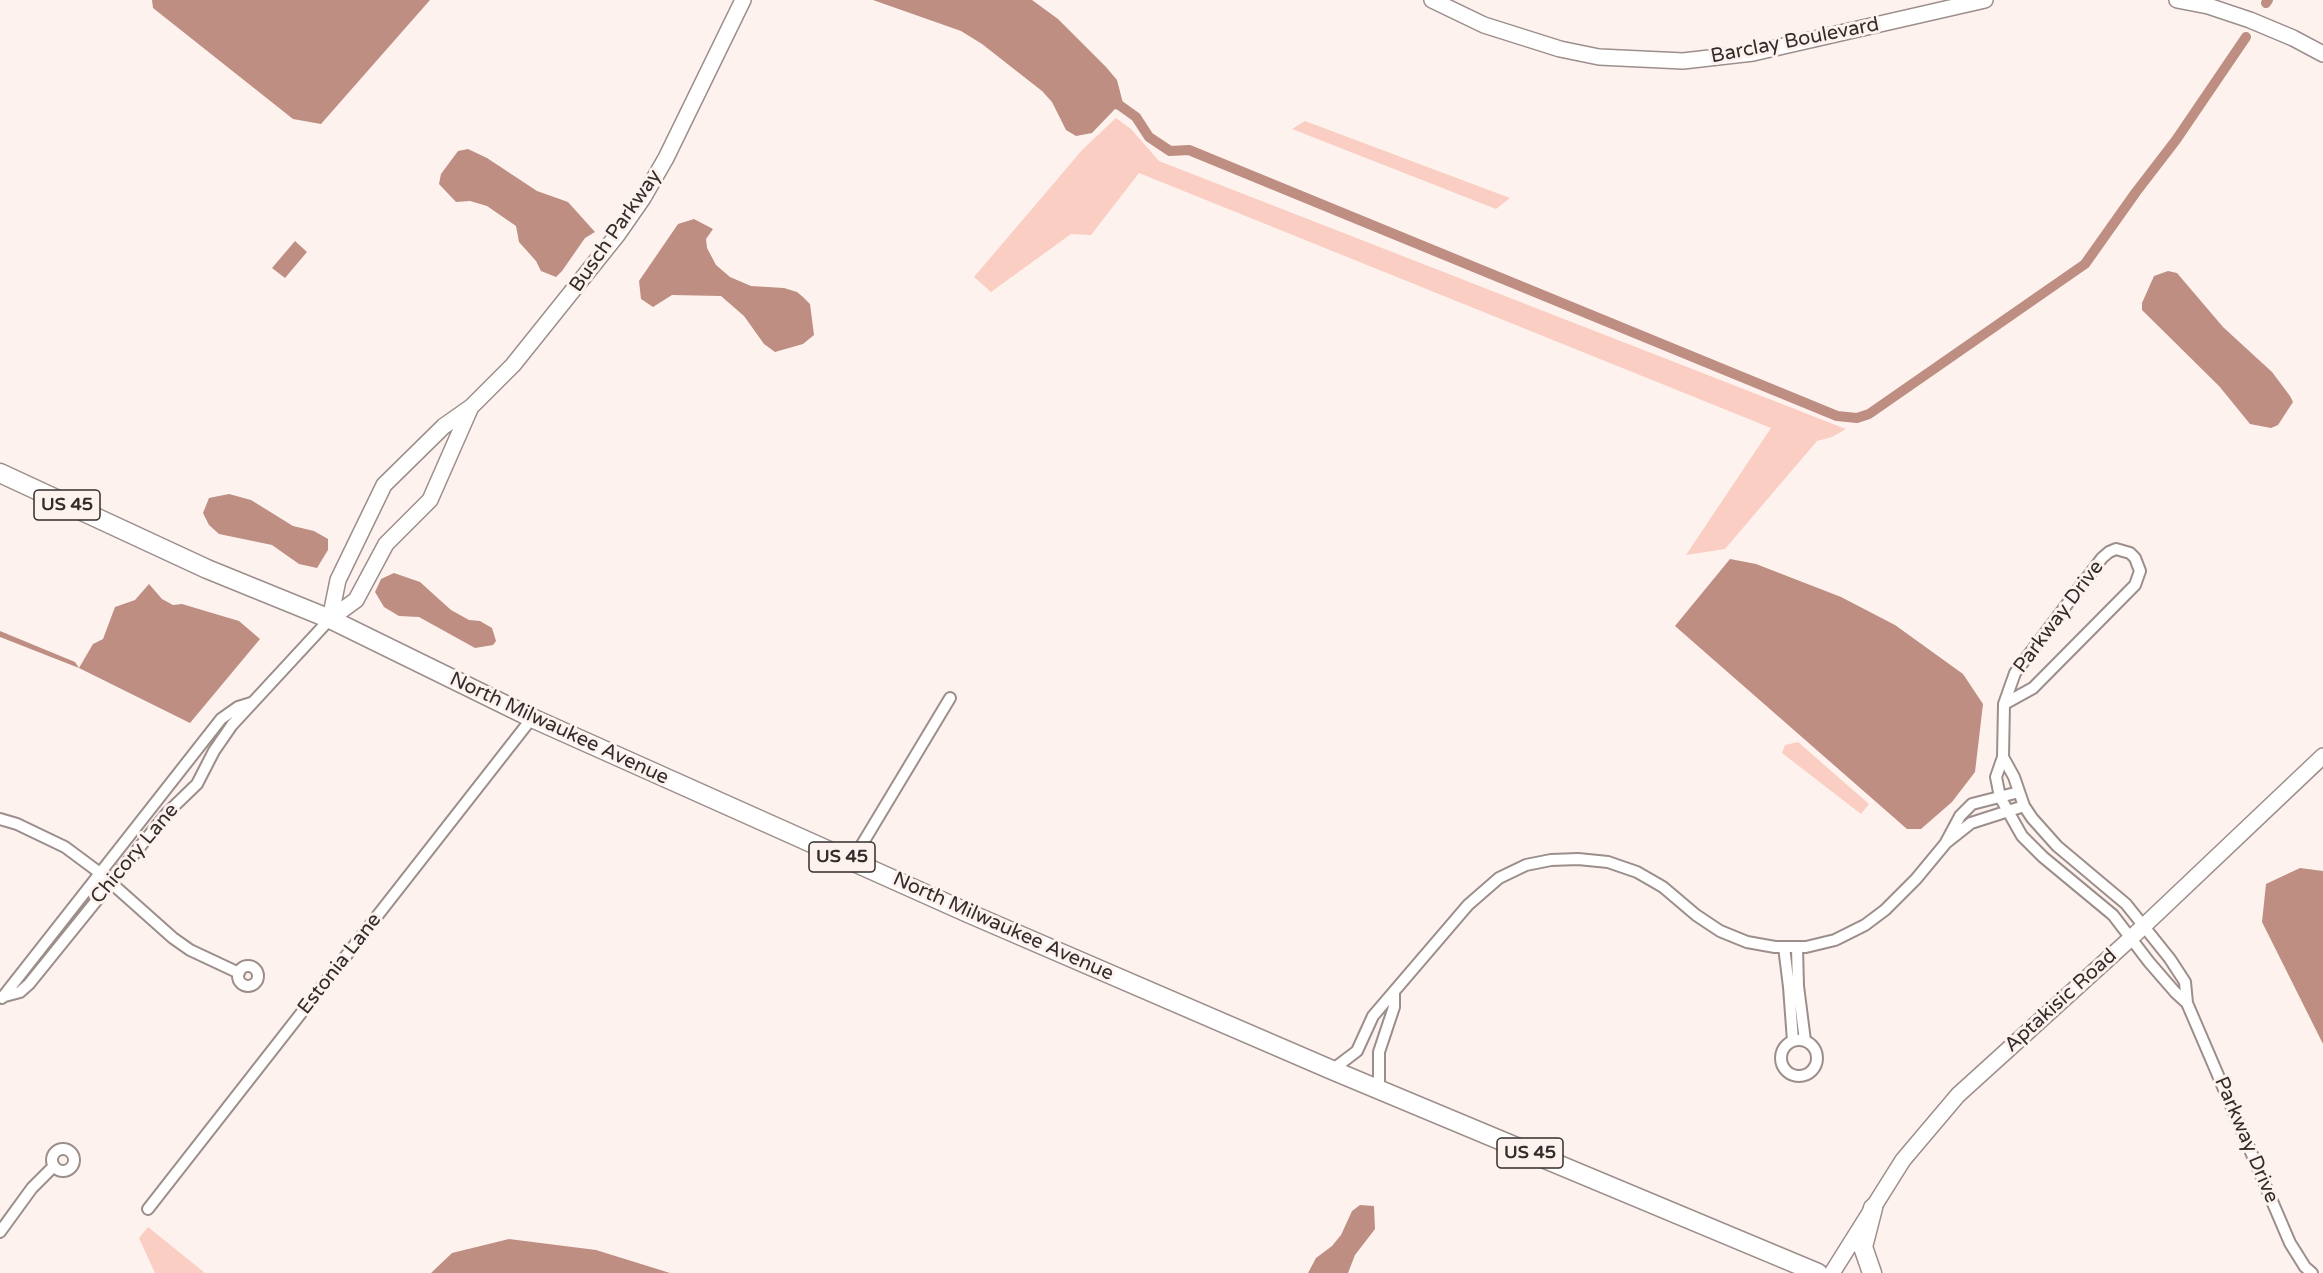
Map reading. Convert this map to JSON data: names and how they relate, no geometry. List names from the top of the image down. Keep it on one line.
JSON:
{"streets":{"main road":["US 45","North Milwaukee Avenue"],"street":["Barclay Boulevard","Busch Parkway","Parkway Drive","Chicory Lane","Estonia Lane","Aptakisic Road"]},"crossings":[["Busch Parkway","North Milwaukee Avenue"],["Busch Parkway","Chicory Lane"],["Parkway Drive","Aptakisic Road"],["North Milwaukee Avenue","Chicory Lane"],["North Milwaukee Avenue","Estonia Lane"]]}
